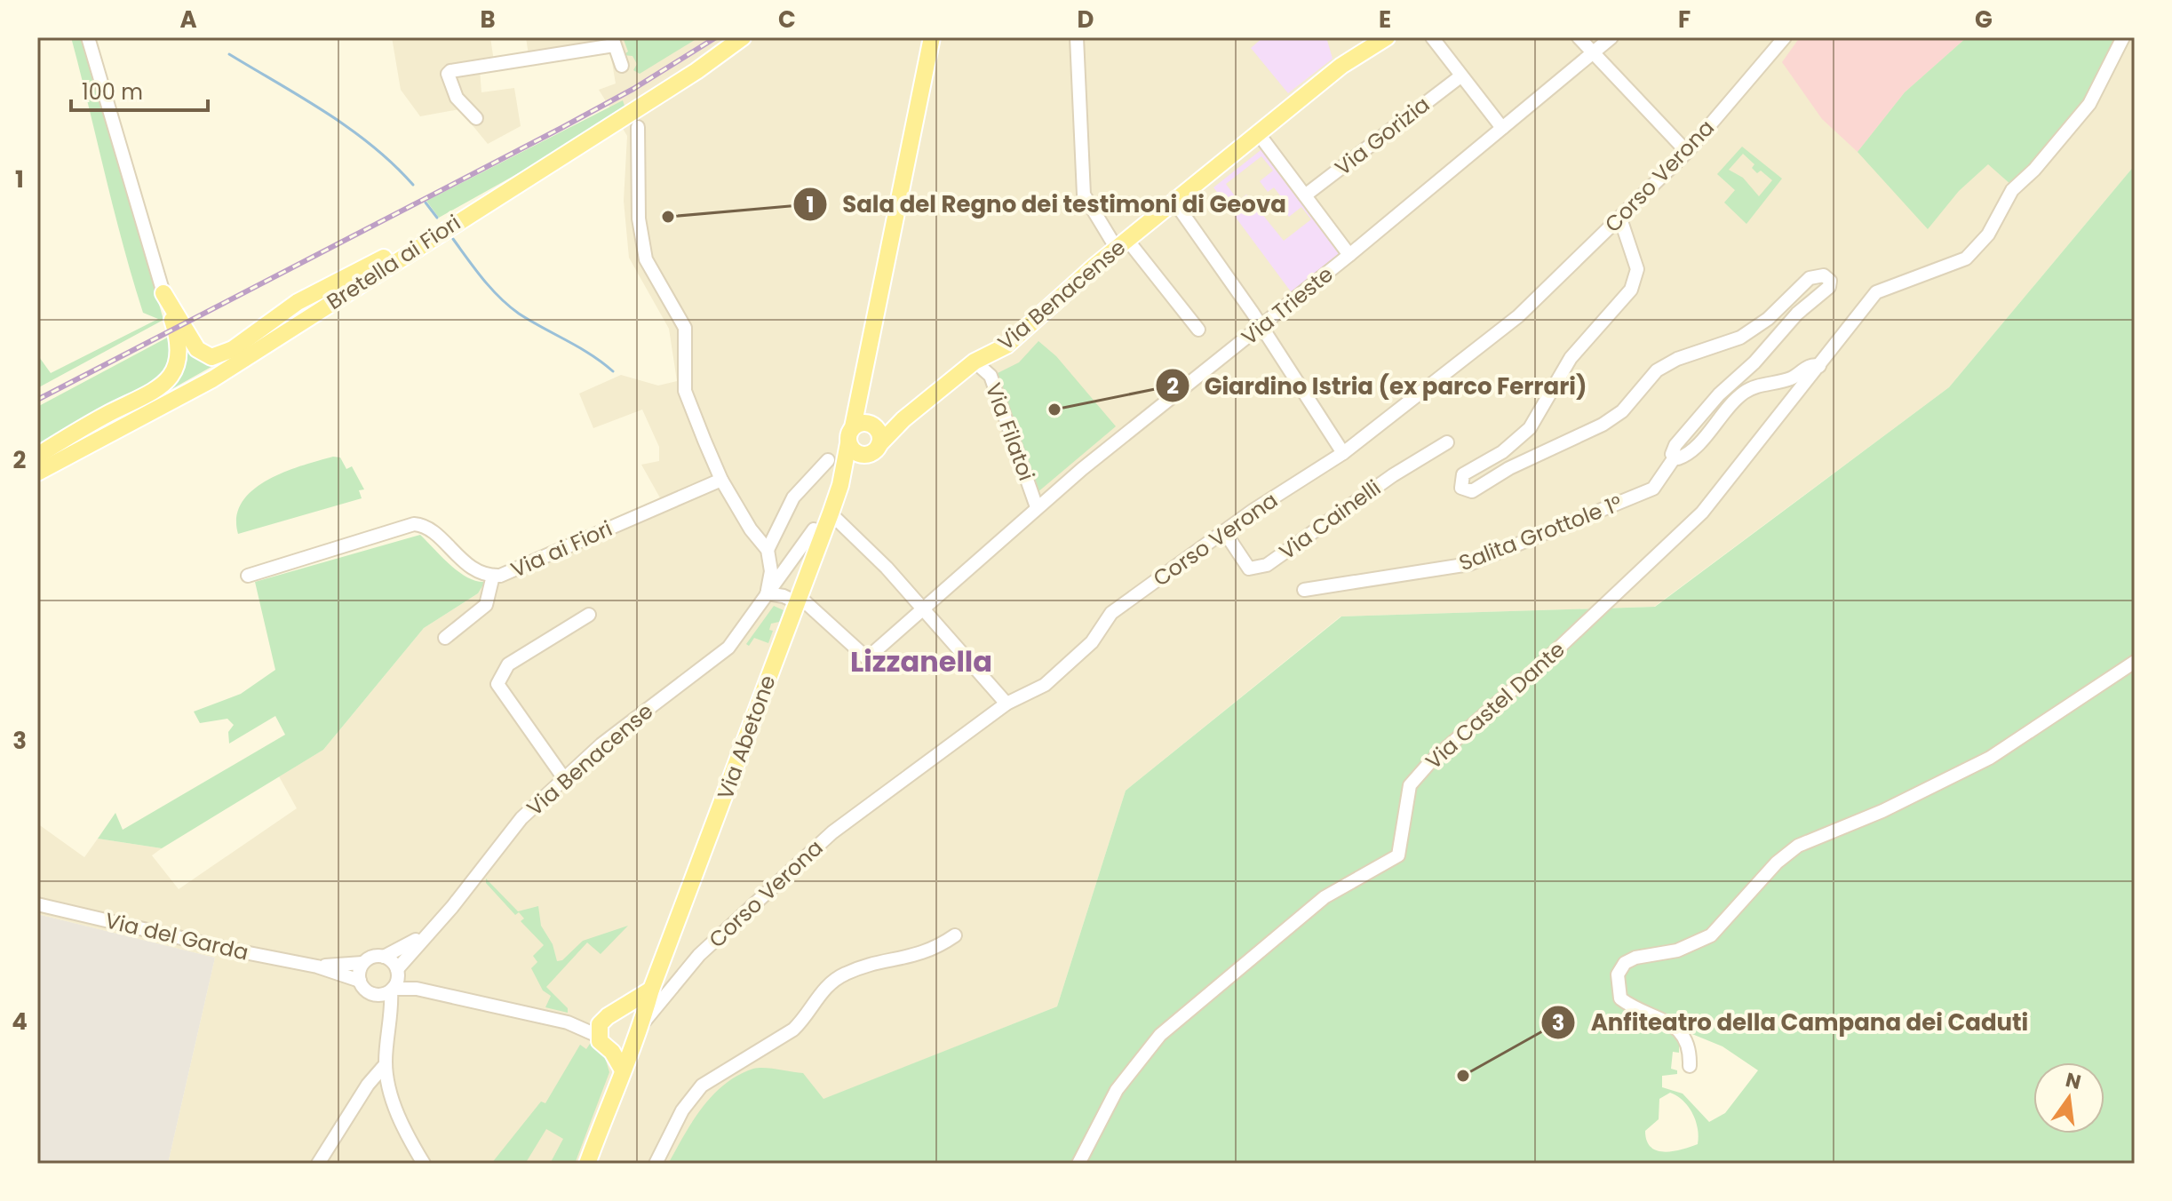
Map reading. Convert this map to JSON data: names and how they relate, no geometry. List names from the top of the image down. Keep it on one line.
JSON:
{"streets":{"main road":["Bretella ai Fiori","Via Benacense","Via Abetone"],"street":["Via Gorizia","Corso Verona","Via Trieste","Via Filatoi","Via Cainelli","Salita Grottole 1°","Via ai Fiori","Via Castel Dante","Via del Garda"]},"crossings":[["Corso Verona","Via Cainelli"],["Corso Verona","Via Abetone"],["Via Benacense","Via Filatoi"],["Via Trieste","Via Filatoi"],["Via Trieste","Via Abetone"]],"districts":["Lizzanella"],"places":["Sala del Regno dei testimoni di Geova","Giardino Istria (ex parco Ferrari)","Anfiteatro della Campana dei Caduti"],"scale_bar":"100 m","north":"top","grid":{"columns":["A","B","C","D","E","F","G"],"rows":["1","2","3","4"]}}
